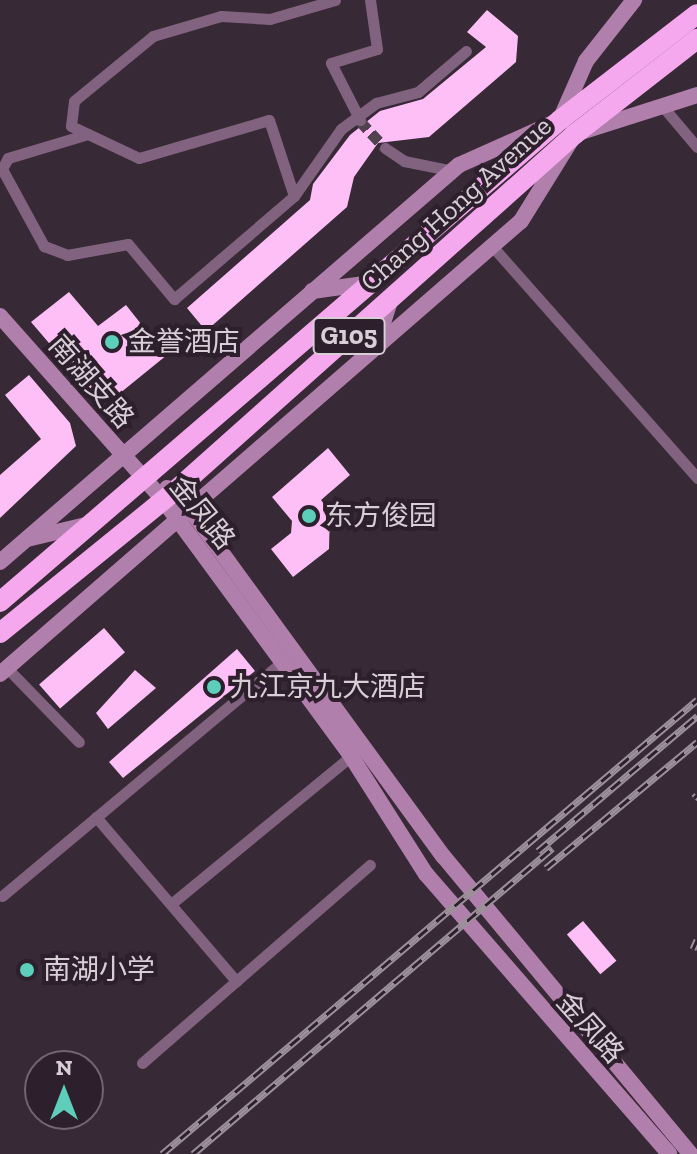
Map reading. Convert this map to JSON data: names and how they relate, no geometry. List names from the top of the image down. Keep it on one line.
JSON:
{"streets":{"highway":["Chang Hong Avenue","G105"],"street":["南湖支路","金凤路"]},"crossings":[["Chang Hong Avenue","南湖支路"],["Chang Hong Avenue","金凤路"],["南湖支路","金凤路"]],"places":["金誉酒店","东方俊园","九江京九大酒店","南湖小学"],"north":"top"}
